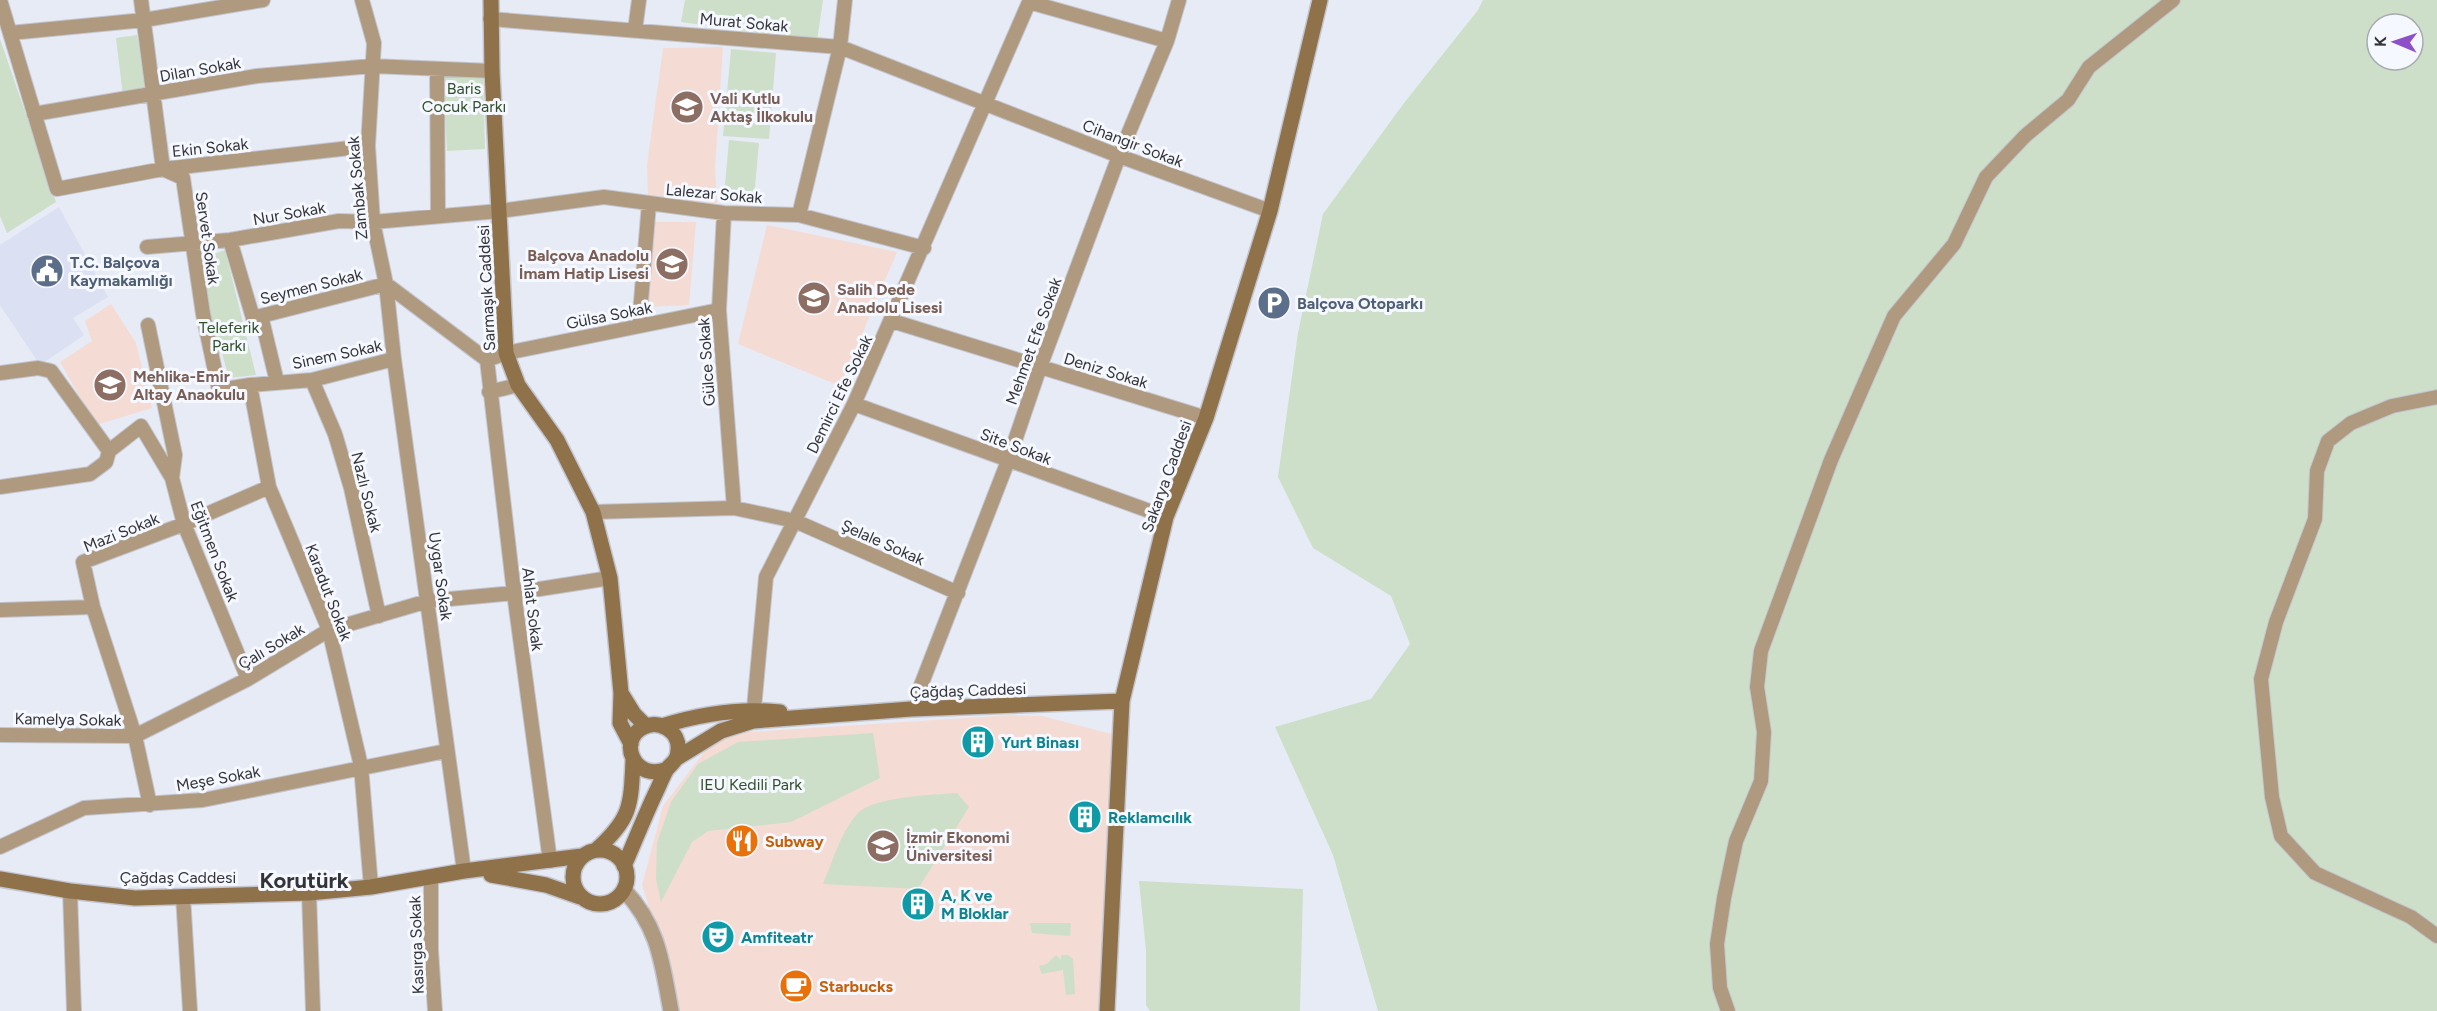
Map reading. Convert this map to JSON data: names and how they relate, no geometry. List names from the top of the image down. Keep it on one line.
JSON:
{"streets":{"main road":["Sarmaşık Caddesi","Sakarya Caddesi","Çağdaş Caddesi"],"street":["Murat Sokak","Dilan Sokak","Cihangir Sokak","Ekin Sokak","Zambak Sokak","Lalezar Sokak","Nur Sokak","Servet Sokak","Seymen Sokak","Gülsa Sokak","Mehmet Efe Sokak","Sinem Sokak","Gülce Sokak","Deniz Sokak","Demirci Efe Sokak","Site Sokak","Nazlı Sokak","Mazi Sokak","Şelale Sokak","Eğitmen Sokak","Uygar Sokak","Karadut Sokak","Ahlat Sokak","Çalı Sokak","Kamelya Sokak","Meşe Sokak","Kasırga Sokak"]},"crossings":[["Murat Sokak","Cihangir Sokak"],["Murat Sokak","Sarmaşık Caddesi"],["Murat Sokak","Demirci Efe Sokak"],["Dilan Sokak","Ekin Sokak"],["Dilan Sokak","Zambak Sokak"],["Cihangir Sokak","Mehmet Efe Sokak"],["Cihangir Sokak","Demirci Efe Sokak"],["Cihangir Sokak","Sakarya Caddesi"],["Ekin Sokak","Zambak Sokak"],["Ekin Sokak","Servet Sokak"],["Zambak Sokak","Nur Sokak"],["Zambak Sokak","Seymen Sokak"],["Zambak Sokak","Uygar Sokak"],["Lalezar Sokak","Nur Sokak"],["Lalezar Sokak","Sarmaşık Caddesi"],["Lalezar Sokak","Gülce Sokak"],["Lalezar Sokak","Demirci Efe Sokak"],["Nur Sokak","Servet Sokak"],["Nur Sokak","Seymen Sokak"],["Nur Sokak","Sarmaşık Caddesi"],["Servet Sokak","Sinem Sokak"],["Servet Sokak","Karadut Sokak"],["Seymen Sokak","Uygar Sokak"],["Sarmaşık Caddesi","Gülsa Sokak"],["Sarmaşık Caddesi","Çalı Sokak"],["Sarmaşık Caddesi","Çağdaş Caddesi"],["Gülsa Sokak","Gülce Sokak"],["Gülsa Sokak","Ahlat Sokak"],["Mehmet Efe Sokak","Deniz Sokak"],["Mehmet Efe Sokak","Site Sokak"],["Mehmet Efe Sokak","Şelale Sokak"],["Sinem Sokak","Nazlı Sokak"],["Sinem Sokak","Uygar Sokak"],["Sinem Sokak","Karadut Sokak"],["Deniz Sokak","Demirci Efe Sokak"],["Deniz Sokak","Sakarya Caddesi"],["Demirci Efe Sokak","Site Sokak"],["Demirci Efe Sokak","Şelale Sokak"],["Demirci Efe Sokak","Çağdaş Caddesi"],["Site Sokak","Sakarya Caddesi"],["Sakarya Caddesi","Çağdaş Caddesi"],["Nazlı Sokak","Çalı Sokak"],["Mazi Sokak","Eğitmen Sokak"],["Mazi Sokak","Karadut Sokak"],["Mazi Sokak","Çalı Sokak"],["Mazi Sokak","Kamelya Sokak"],["Mazi Sokak","Meşe Sokak"],["Eğitmen Sokak","Çalı Sokak"],["Uygar Sokak","Çalı Sokak"],["Uygar Sokak","Çağdaş Caddesi"],["Uygar Sokak","Meşe Sokak"],["Karadut Sokak","Çalı Sokak"],["Karadut Sokak","Çağdaş Caddesi"],["Karadut Sokak","Meşe Sokak"],["Ahlat Sokak","Çalı Sokak"],["Ahlat Sokak","Çağdaş Caddesi"],["Çalı Sokak","Kamelya Sokak"],["Çağdaş Caddesi","Kasırga Sokak"]],"districts":["Korutürk"],"parks":["Baris Cocuk Parkı","Teleferik Parkı","IEU Kedili Park"],"places":{"school or university":["Vali Kutlu Aktaş İlkokulu","Balçova Anadolu İmam Hatip Lisesi","Salih Dede Anadolu Lisesi","Mehlika-Emir Altay Anaokulu","İzmir Ekonomi Üniversitesi"],"public building":["T.C. Balçova Kaymakamlığı"],"parking":["Balçova Otoparkı"],"building":["Yurt Binası","Reklamcılık","A, K ve M Bloklar"],"restaurant":["Subway"],"theatre":["Amfiteatr"],"cafe":["Starbucks"]},"north":"left"}
